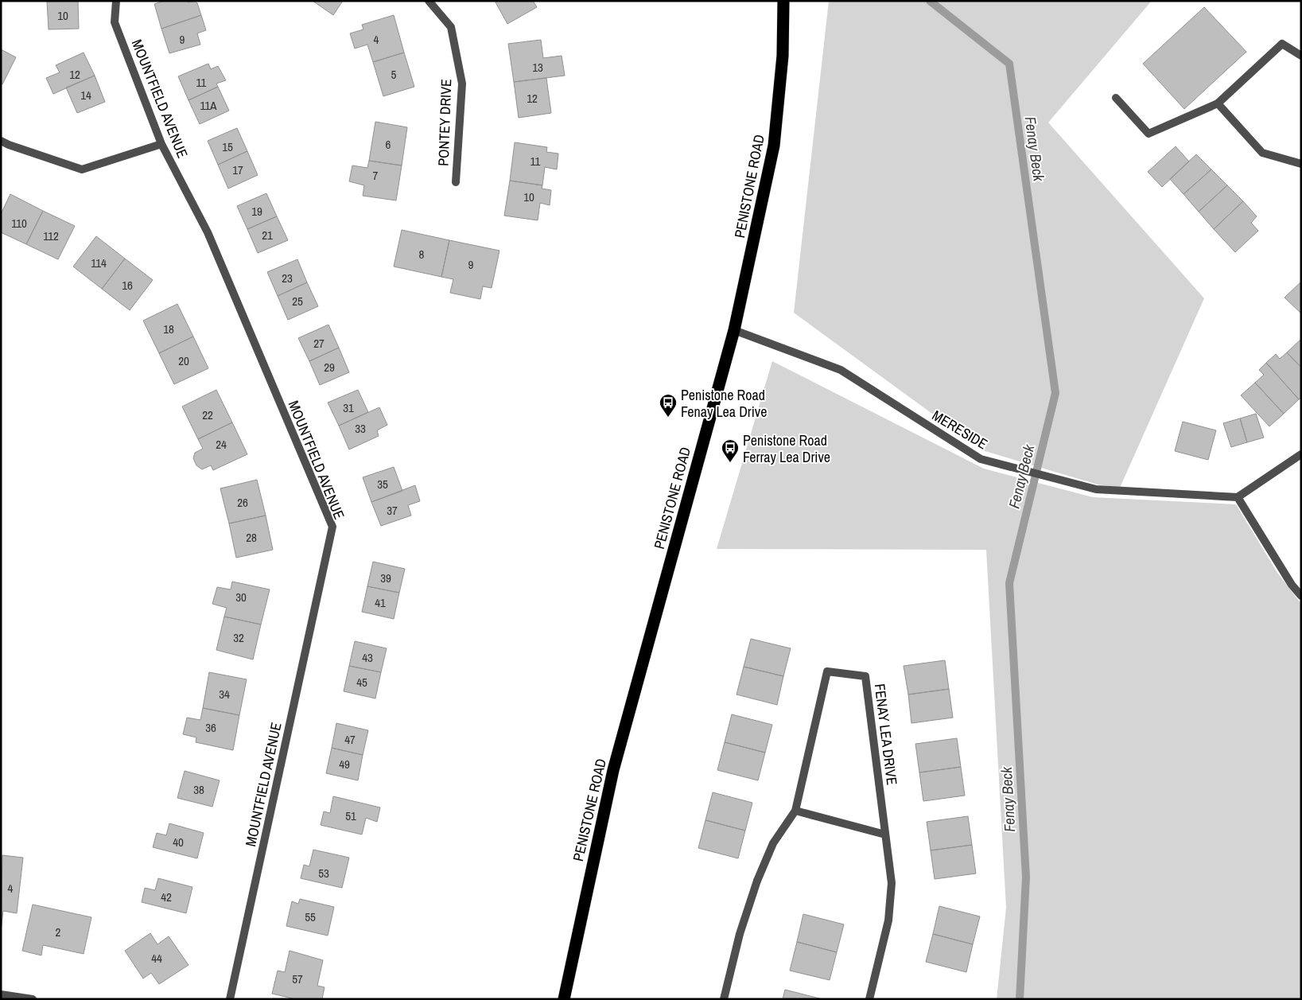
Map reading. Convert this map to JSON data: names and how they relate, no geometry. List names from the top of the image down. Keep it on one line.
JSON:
{"streets":{"highway":["PENISTONE ROAD"],"street":["MOUNTFIELD AVENUE","PONTEY DRIVE","MERESIDE","FENAY LEA DRIVE"]},"crossings":[["PENISTONE ROAD","MERESIDE"]],"water":["Fenay Beck"],"places":{"bus stop":["Penistone Road Fenay Lea Drive","Penistone Road Ferray Lea Drive"]},"house_numbers":["10","9","4","13","12","5","11","14","12","11A","6","15","11","17","7","10","19","110","21","112","8","114","9","23","16","25","18","27","20","29","31","22","33","24","35","26","37","28","39","30","41","32","43","45","34","36","47","49","38","51","40","53","4","42","55","2","44","57"]}
